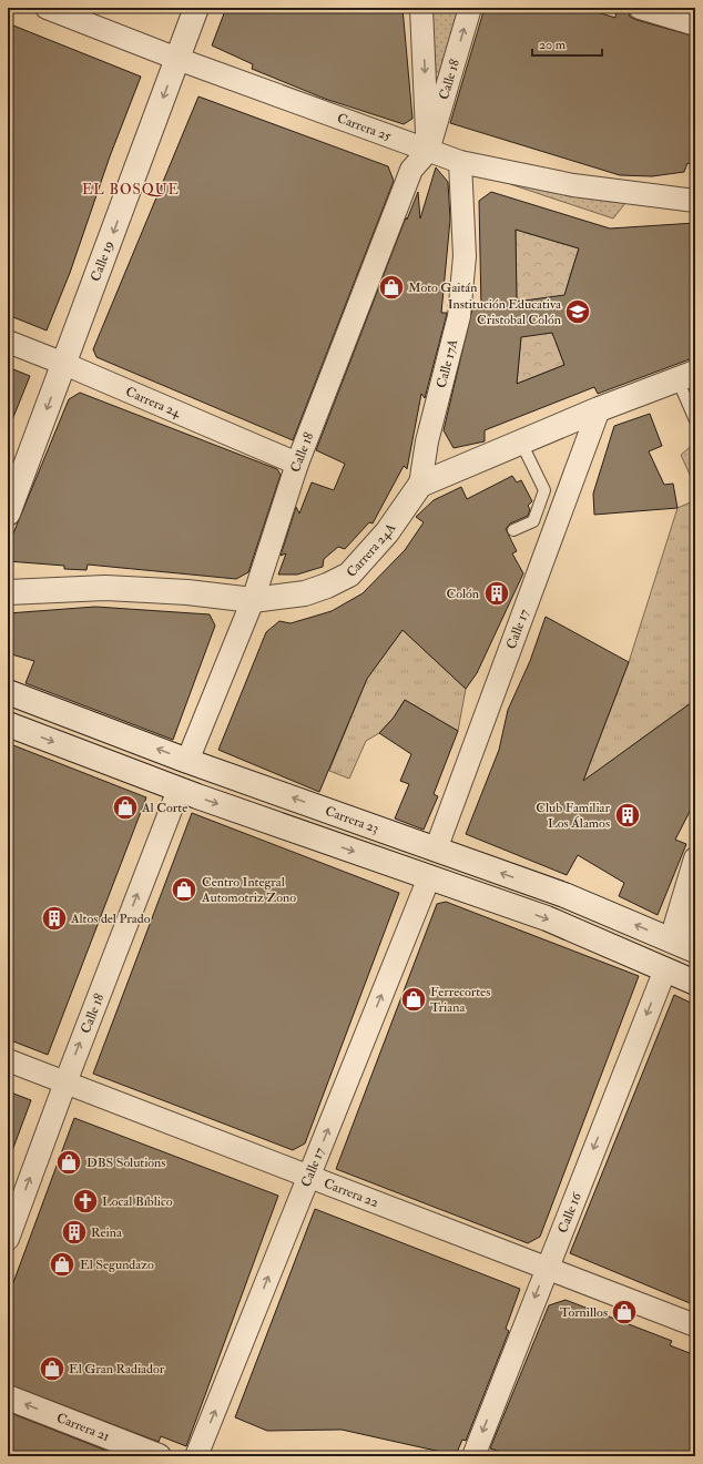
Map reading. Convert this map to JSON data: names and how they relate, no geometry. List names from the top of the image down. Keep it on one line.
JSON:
{"streets":{"main road":["Calle 19","Carrera 24A","Carrera 23","Carrera 21"],"street":["Calle 18","Carrera 25","Calle 17A","Carrera 24","Calle 17","Carrera 22","Calle 16"]},"crossings":[["Calle 18","Carrera 25"],["Calle 18","Carrera 24"],["Calle 18","Carrera 24A"],["Calle 18","Carrera 23"],["Calle 18","Carrera 22"],["Carrera 25","Calle 19"],["Carrera 25","Calle 17A"],["Calle 19","Carrera 24"],["Calle 17A","Carrera 24A"],["Calle 17","Carrera 23"],["Calle 17","Carrera 22"],["Carrera 22","Calle 16"]],"one_way":["Calle 19","Calle 17","Calle 16","Carrera 21"],"districts":["EL BOSQUE"],"places":{"shop":["Moto Gaitán","Al Corte","Centro Integral Automotriz Zono","Ferrecortes Triana","DBS Solutions","El Segundazo","Tornillos","El Gran Radiador"],"school or university":["Institución Educativa Cristobal Colón"],"building":["Colón","Club Familiar Los Álamos","Altos del Prado","Reina"],"church":["Local Bíblico"]},"scale_bar":"20 m"}
